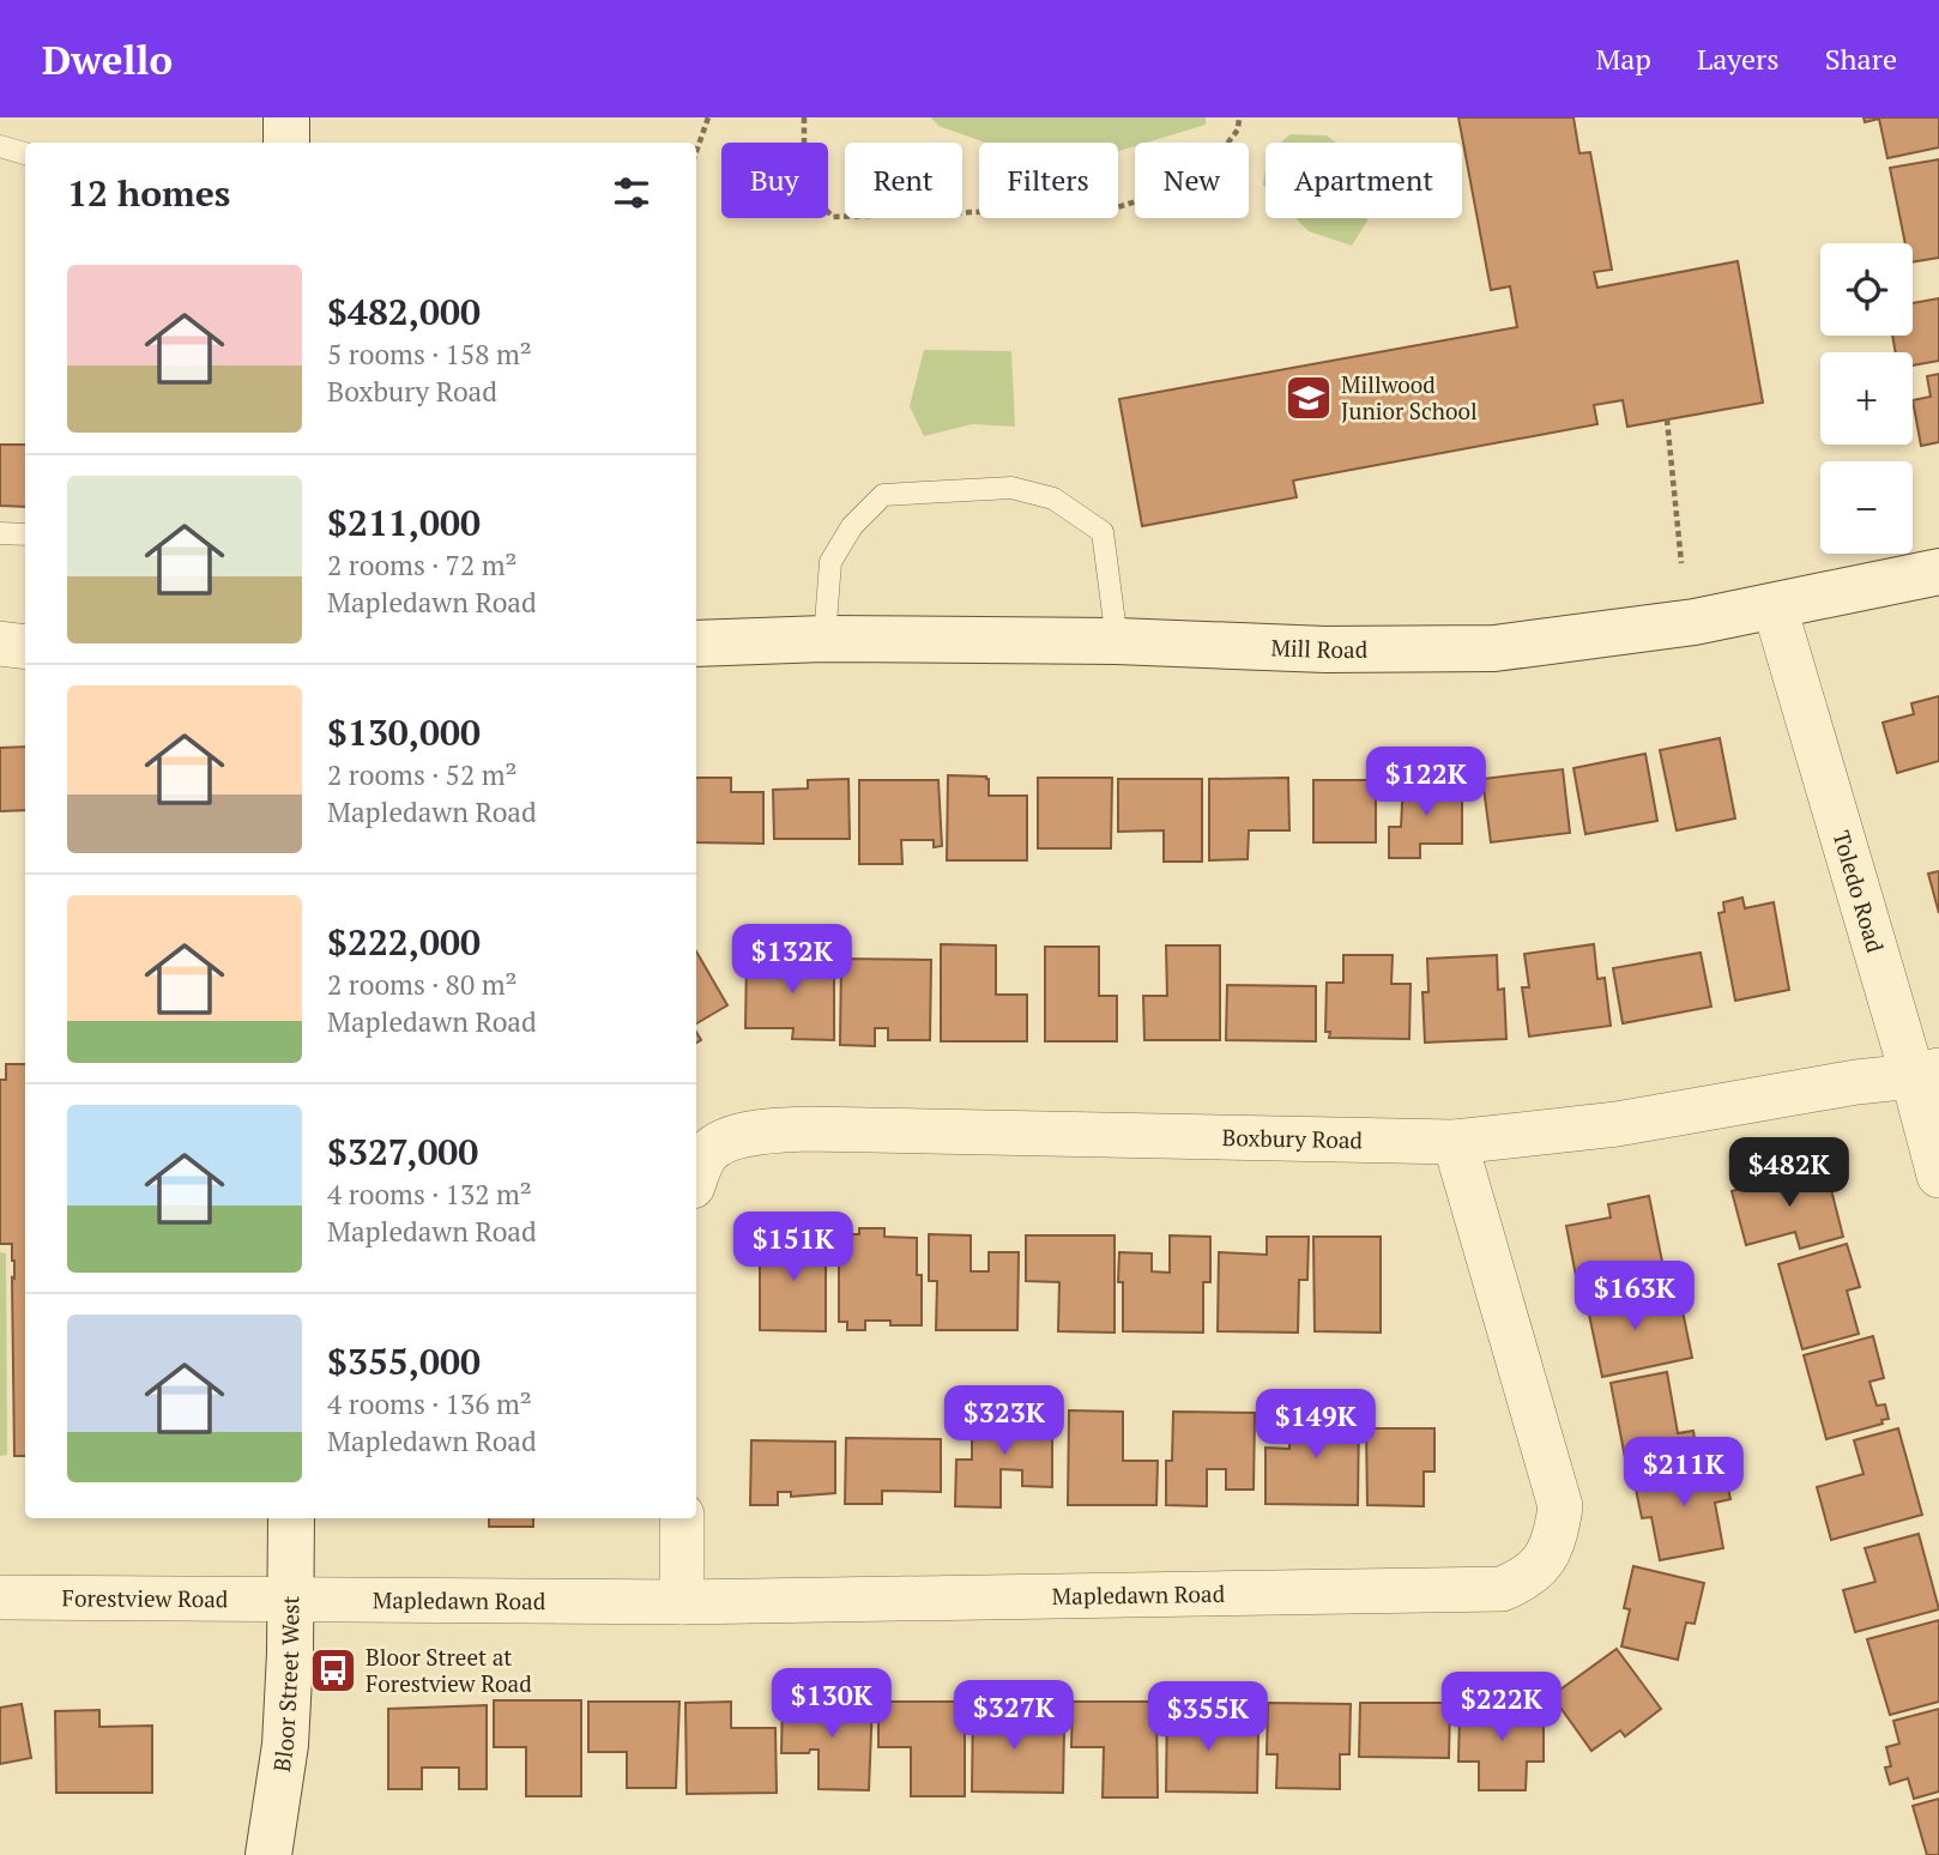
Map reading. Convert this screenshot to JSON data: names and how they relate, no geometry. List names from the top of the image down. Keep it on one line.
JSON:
{"streets":{"street":["Mill Road","Toledo Road","Boxbury Road","Mapledawn Road","Forestview Road","Bloor Street West"]},"crossings":[["Mill Road","Toledo Road"],["Toledo Road","Boxbury Road"],["Boxbury Road","Mapledawn Road"],["Mapledawn Road","Forestview Road"],["Mapledawn Road","Bloor Street West"],["Forestview Road","Bloor Street West"]],"places":{"school or university":["Millwood Junior School"],"bus stop":["Bloor Street at Forestview Road"]},"page":{"header":"Dwello","nav":["Map","Layers","Share"],"chip":["Buy","Rent","Filters","New","Apartment"],"heading":"12 homes","map_buttons":["+","−"],"list":[{"name":"$482,000","note":"5 rooms · 158 m² · Boxbury Road"},{"name":"$211,000","note":"2 rooms · 72 m² · Mapledawn Road"},{"name":"$130,000","note":"2 rooms · 52 m² · Mapledawn Road"},{"name":"$222,000","note":"2 rooms · 80 m² · Mapledawn Road"},{"name":"$327,000","note":"4 rooms · 132 m² · Mapledawn Road"},{"name":"$355,000","note":"4 rooms · 136 m² · Mapledawn Road"}],"price":["$122K","$132K","$482K","$151K","$163K","$323K","$149K","$211K","$130K","$222K","$327K","$355K"]}}
